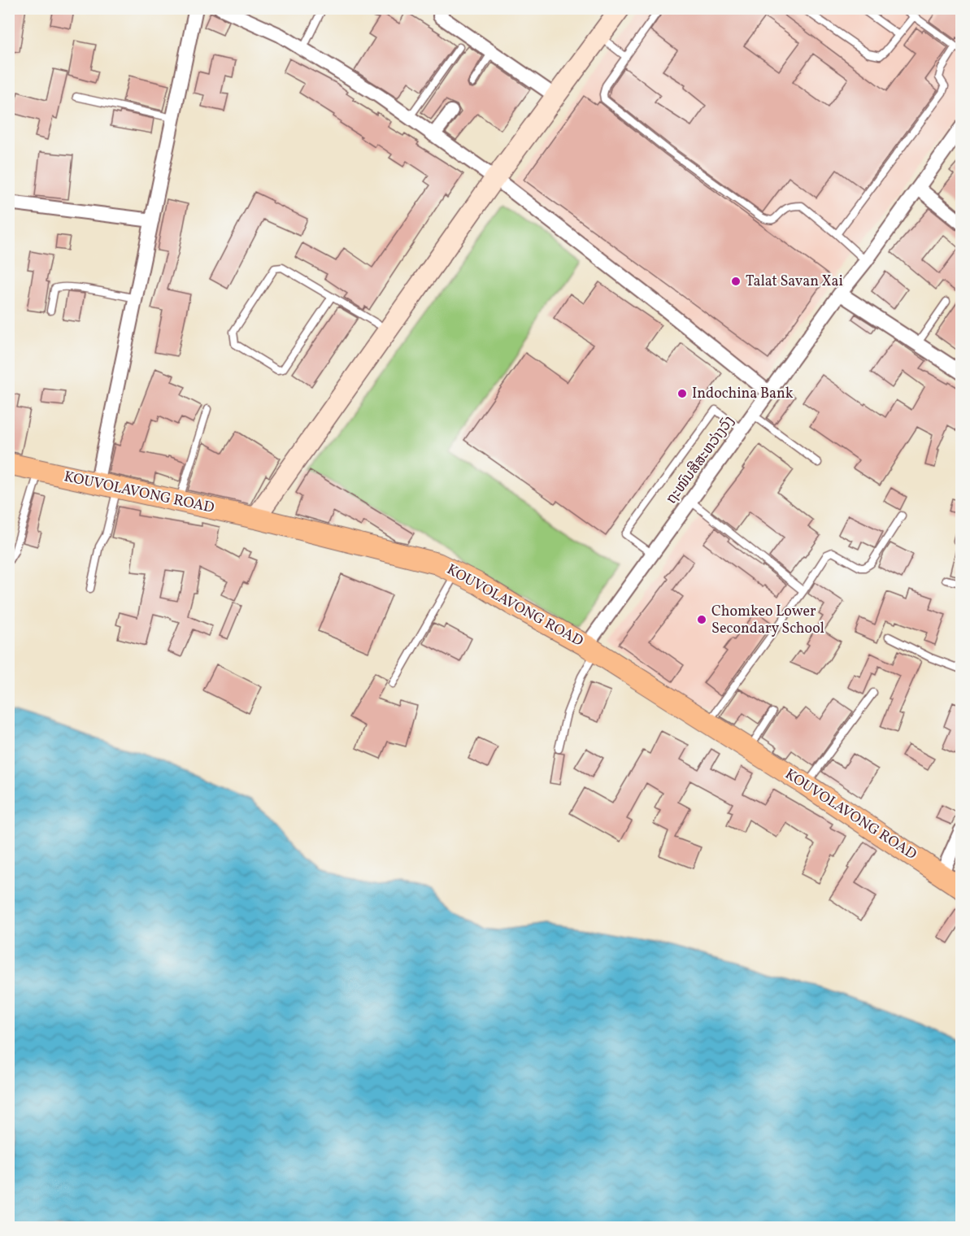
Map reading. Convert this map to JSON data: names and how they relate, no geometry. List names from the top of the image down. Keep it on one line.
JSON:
{"streets":{"main road":["KOUVOLAVONG ROAD"],"street":["ຖະໜົນສີສະຫວ່າງວົງ"]},"crossings":[["ຖະໜົນສີສະຫວ່າງວົງ","KOUVOLAVONG ROAD"]],"places":["Talat Savan Xai","Indochina Bank","Chomkeo Lower Secondary School"]}
